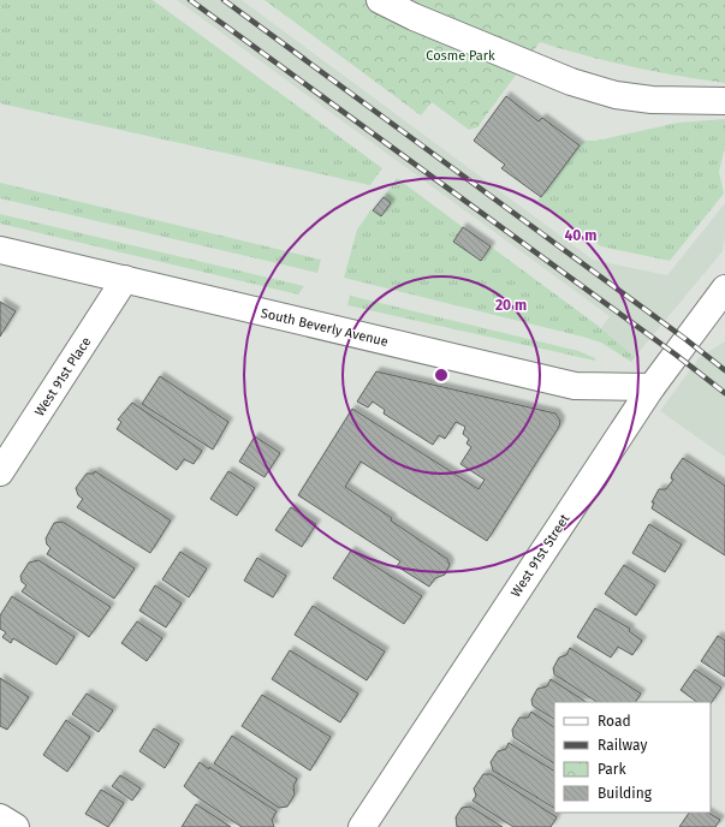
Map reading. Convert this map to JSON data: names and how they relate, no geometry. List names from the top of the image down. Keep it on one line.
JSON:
{"streets":{"street":["South Beverly Avenue","West 91st Place","West 91st Street"]},"crossings":[["South Beverly Avenue","West 91st Place"],["South Beverly Avenue","West 91st Street"]],"parks":["Cosme Park"],"legend":["Road","Railway","Park","Building"],"rings":["40 m","20 m"]}
